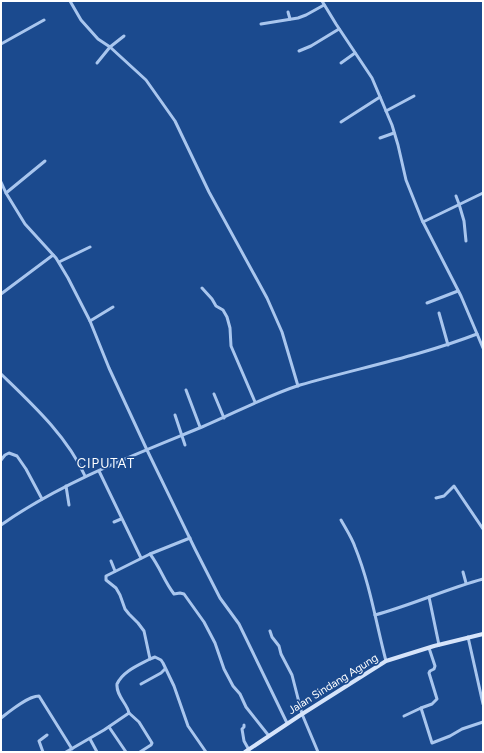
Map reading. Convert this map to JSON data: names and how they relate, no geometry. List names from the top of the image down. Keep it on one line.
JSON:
{"streets":{"main road":["Jalan Sindang Agung"]},"districts":["CIPUTAT"]}
